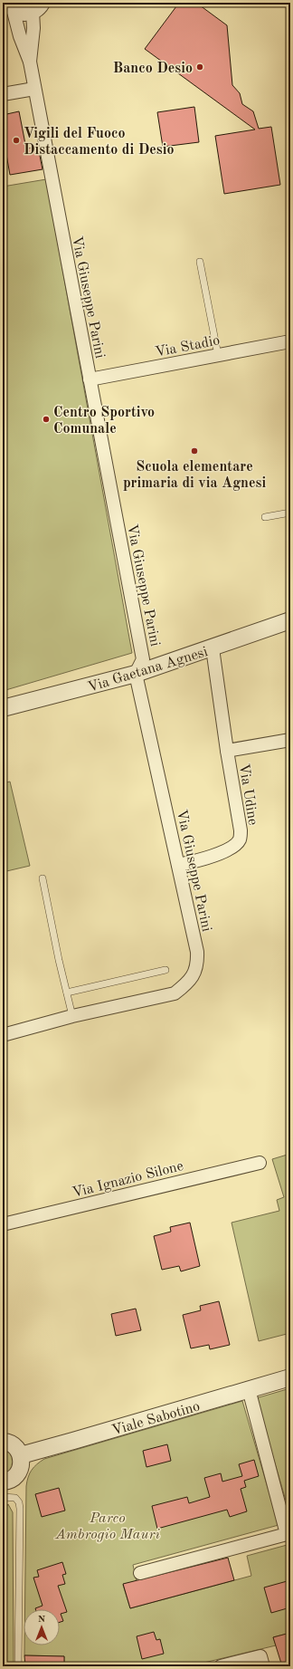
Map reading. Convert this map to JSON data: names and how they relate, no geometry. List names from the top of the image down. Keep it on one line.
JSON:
{"streets":{"street":["Via Giuseppe Parini","Via Stadio","Via Gaetana Agnesi","Via Udine","Via Ignazio Silone","Viale Sabotino"]},"crossings":[["Via Giuseppe Parini","Via Stadio"],["Via Giuseppe Parini","Via Gaetana Agnesi"],["Via Giuseppe Parini","Via Udine"],["Via Gaetana Agnesi","Via Udine"]],"parks":["Parco Ambrogio Mauri"],"places":["Banco Desio","Vigili del Fuoco Distaccamento di Desio","Centro Sportivo Comunale","Scuola elementare primaria di via Agnesi"],"north":"top"}
